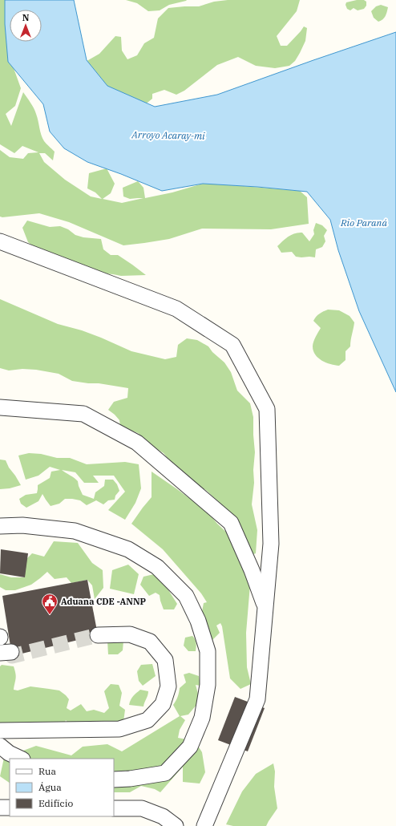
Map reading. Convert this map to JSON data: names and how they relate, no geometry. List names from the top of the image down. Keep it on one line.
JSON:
{"water":["Arroyo Acaray-mi","Rio Paraná"],"places":{"public building":["Aduana CDE -ANNP"]},"legend":["Rua","Água","Edifício"],"north":"top"}
